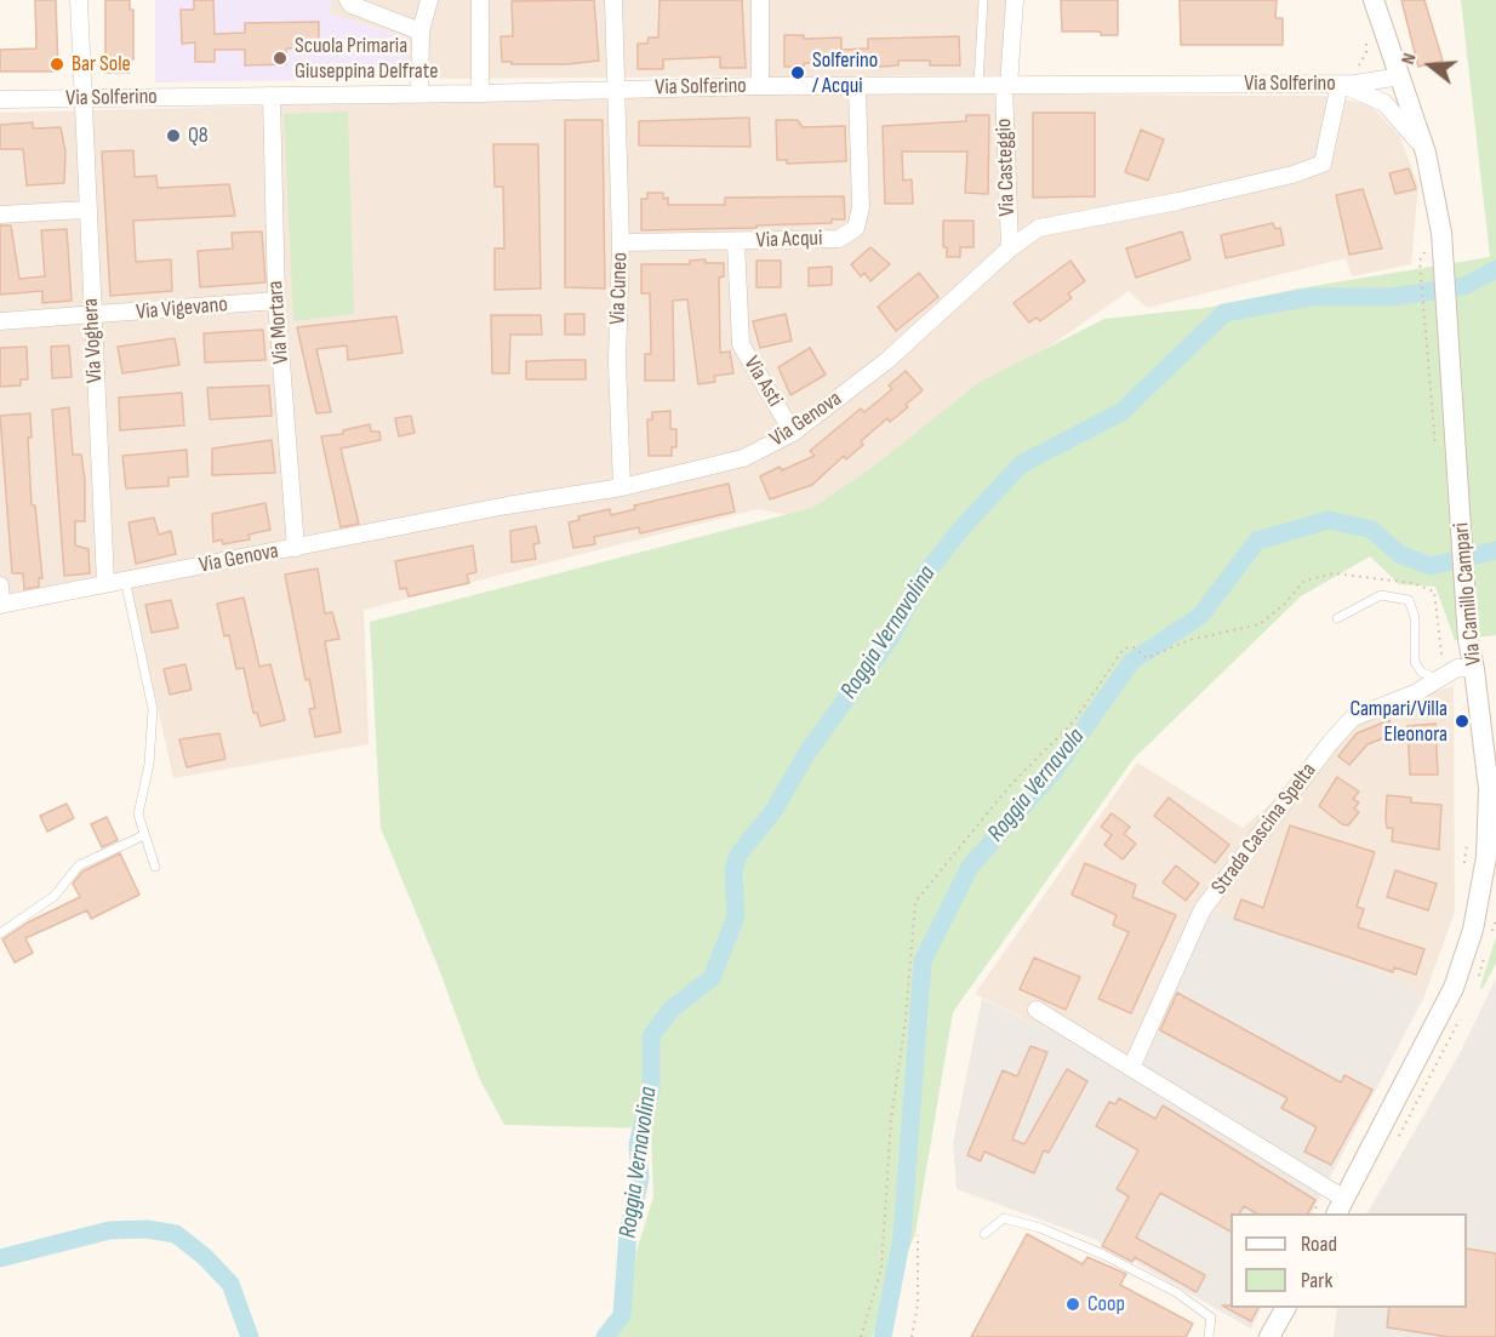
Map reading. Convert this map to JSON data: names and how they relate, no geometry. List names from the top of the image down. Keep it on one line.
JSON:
{"streets":{"street":["Via Solferino","Via Casteggio","Via Acqui","Via Cuneo","Via Vigevano","Via Mortara","Via Voghera","Via Asti","Via Genova","Via Camillo Campari","Strada Cascina Spelta"]},"crossings":[["Via Solferino","Via Casteggio"],["Via Solferino","Via Acqui"],["Via Solferino","Via Cuneo"],["Via Solferino","Via Mortara"],["Via Solferino","Via Voghera"],["Via Solferino","Via Genova"],["Via Solferino","Via Camillo Campari"],["Via Casteggio","Via Genova"],["Via Acqui","Via Cuneo"],["Via Acqui","Via Asti"],["Via Cuneo","Via Genova"],["Via Vigevano","Via Mortara"],["Via Vigevano","Via Voghera"],["Via Mortara","Via Genova"],["Via Voghera","Via Genova"],["Via Asti","Via Genova"],["Via Camillo Campari","Strada Cascina Spelta"]],"water":["Roggia Vernavolina","Roggia Vernavola"],"places":["Scuola Primaria Giuseppina Delfrate","Bar Sole","Solferino / Acqui","Q8","Campari/Villa Eleonora","Coop"],"legend":["Road","Park"],"north":"left"}
